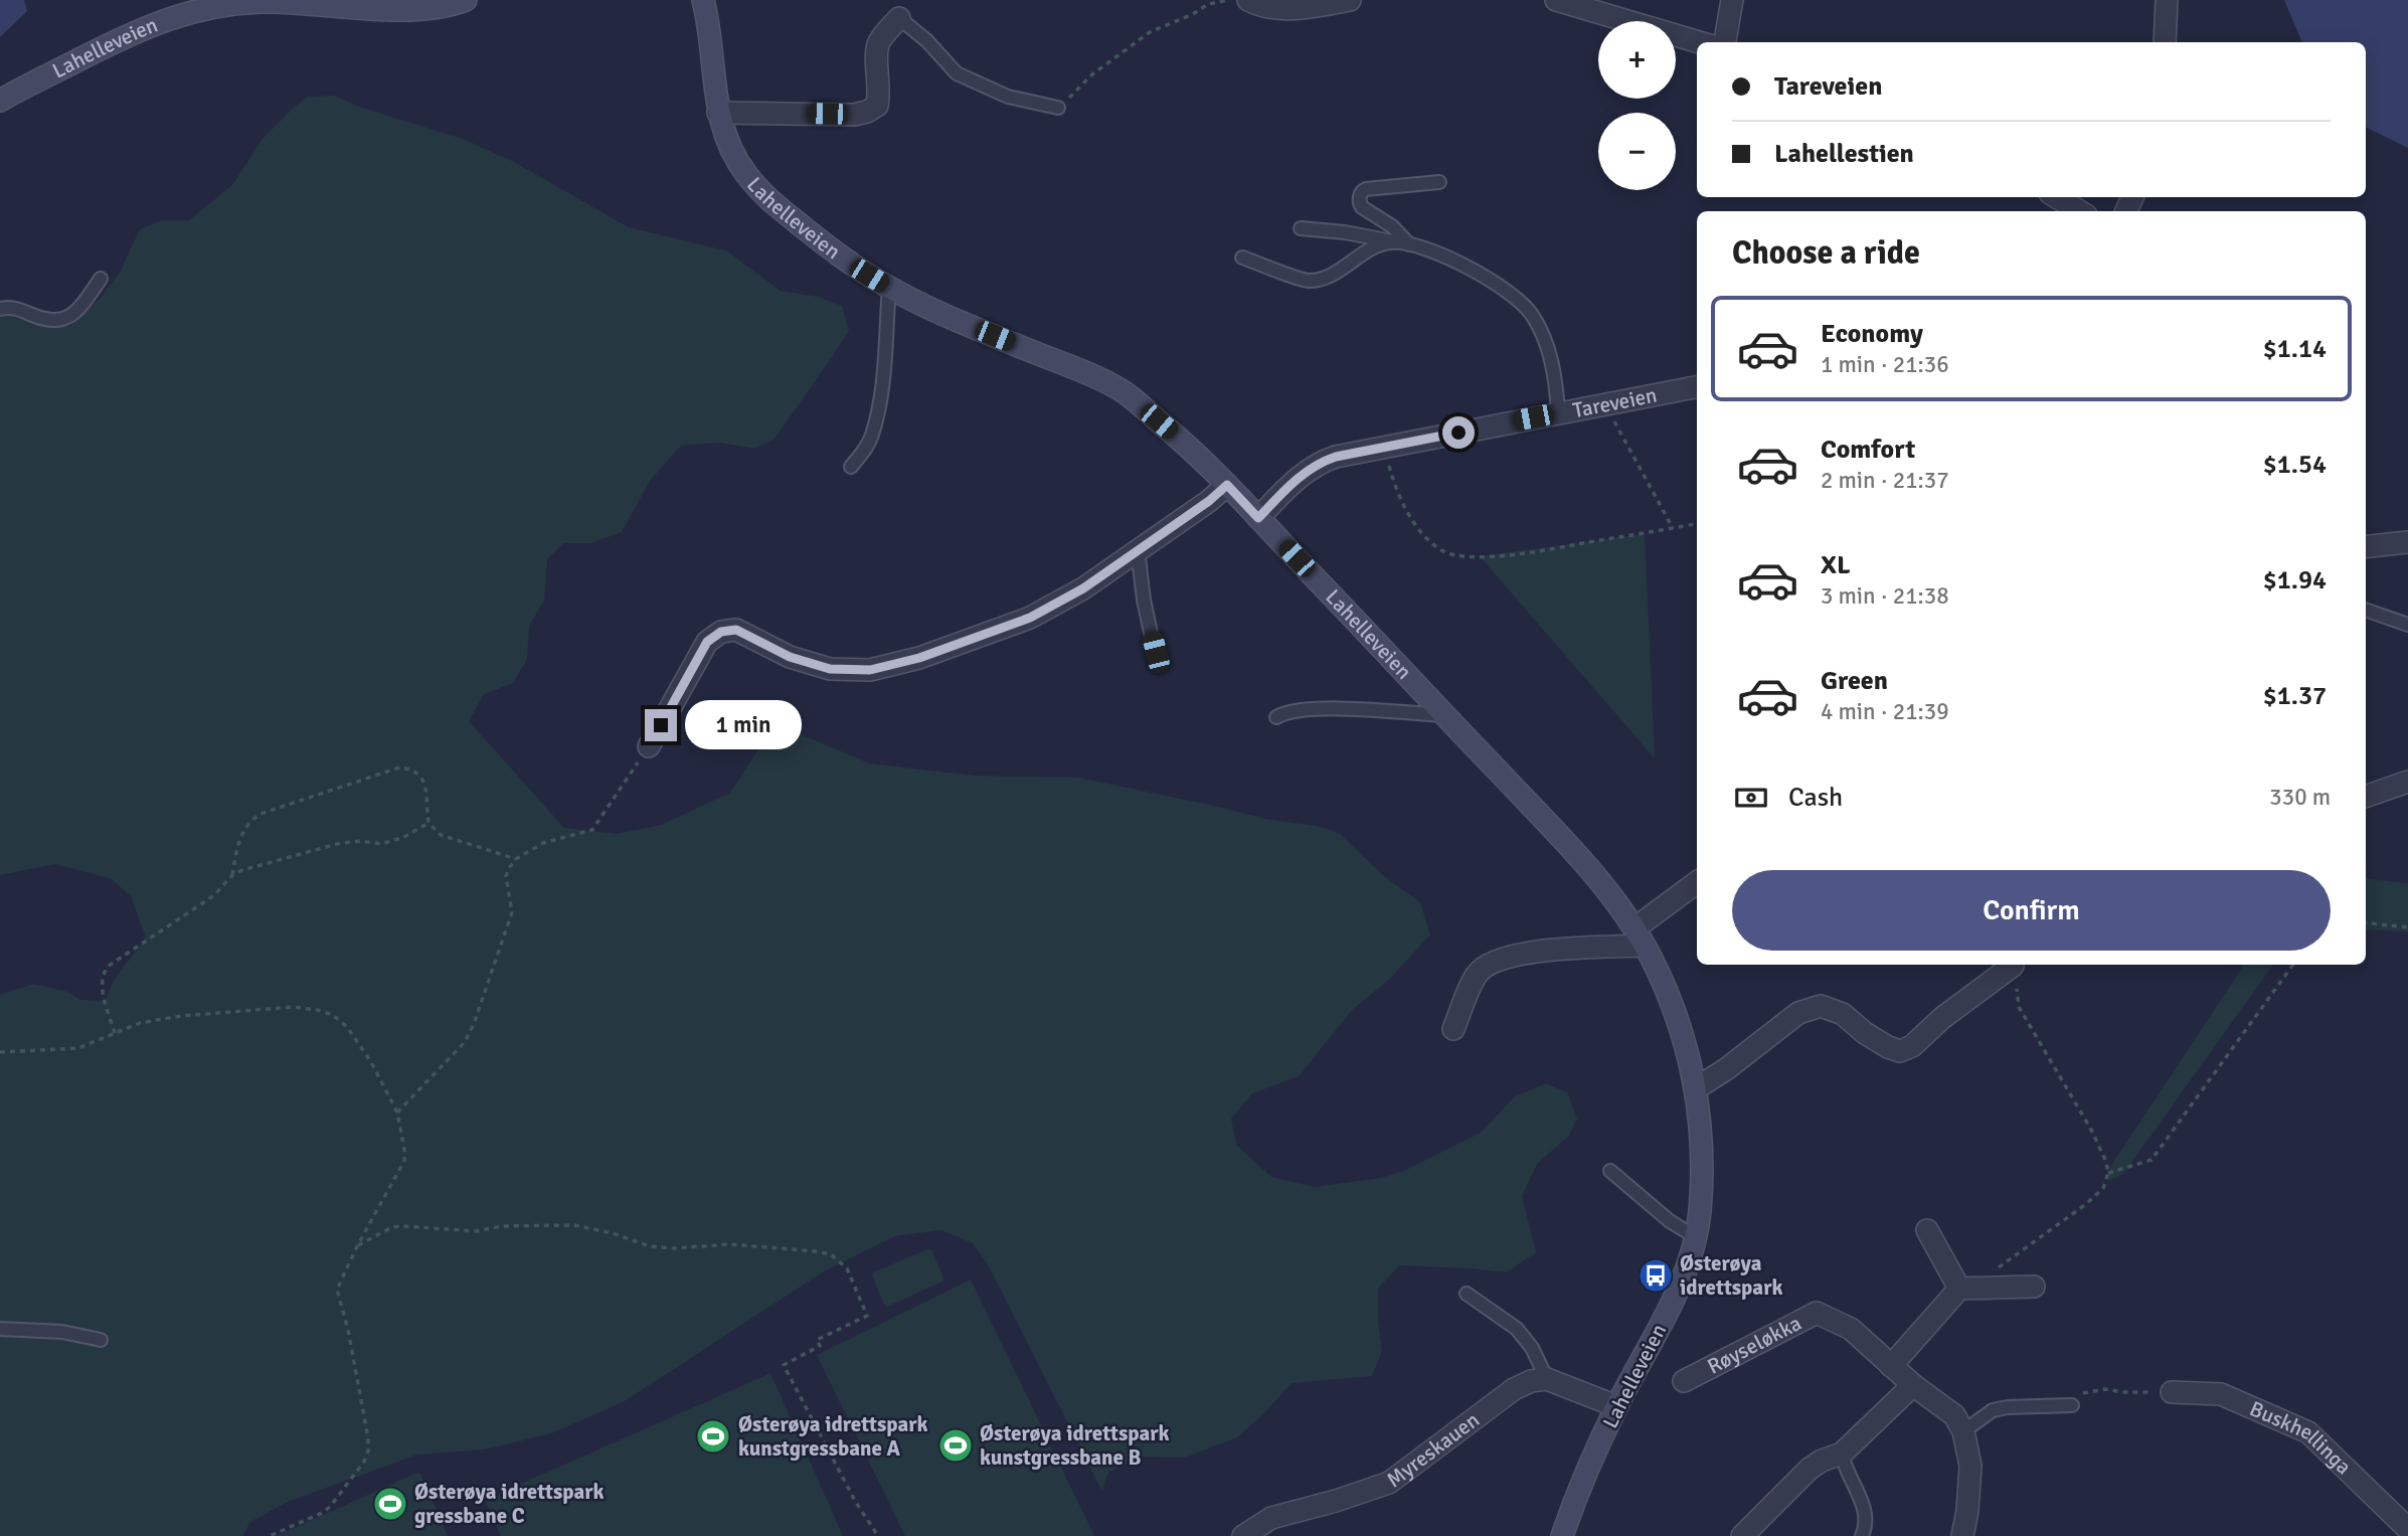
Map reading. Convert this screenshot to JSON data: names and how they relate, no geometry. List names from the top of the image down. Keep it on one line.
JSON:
{"streets":{"street":["Lahelleveien","Tareveien","Røyseløkka","Buskhellinga","Myreskauen"]},"crossings":[["Lahelleveien","Tareveien"]],"places":{"bus stop":["Østerøya idrettspark"],"sports":["Østerøya idrettspark kunstgressbane A","Østerøya idrettspark kunstgressbane B","Østerøya idrettspark gressbane C"]},"page":{"map_buttons":["+","−"],"banner":["Tareveien","Lahellestien"],"heading":"Choose a ride","list":[{"name":"Economy","note":"1 min · 21:36","value":"$1.14"},{"name":"Comfort","note":"2 min · 21:37","value":"$1.54"},{"name":"XL","note":"3 min · 21:38","value":"$1.94"},{"name":"Green","note":"4 min · 21:39","value":"$1.37"}],"bubble":"1 min","pay":["Cash","330 m"],"buttons":"Confirm"}}
